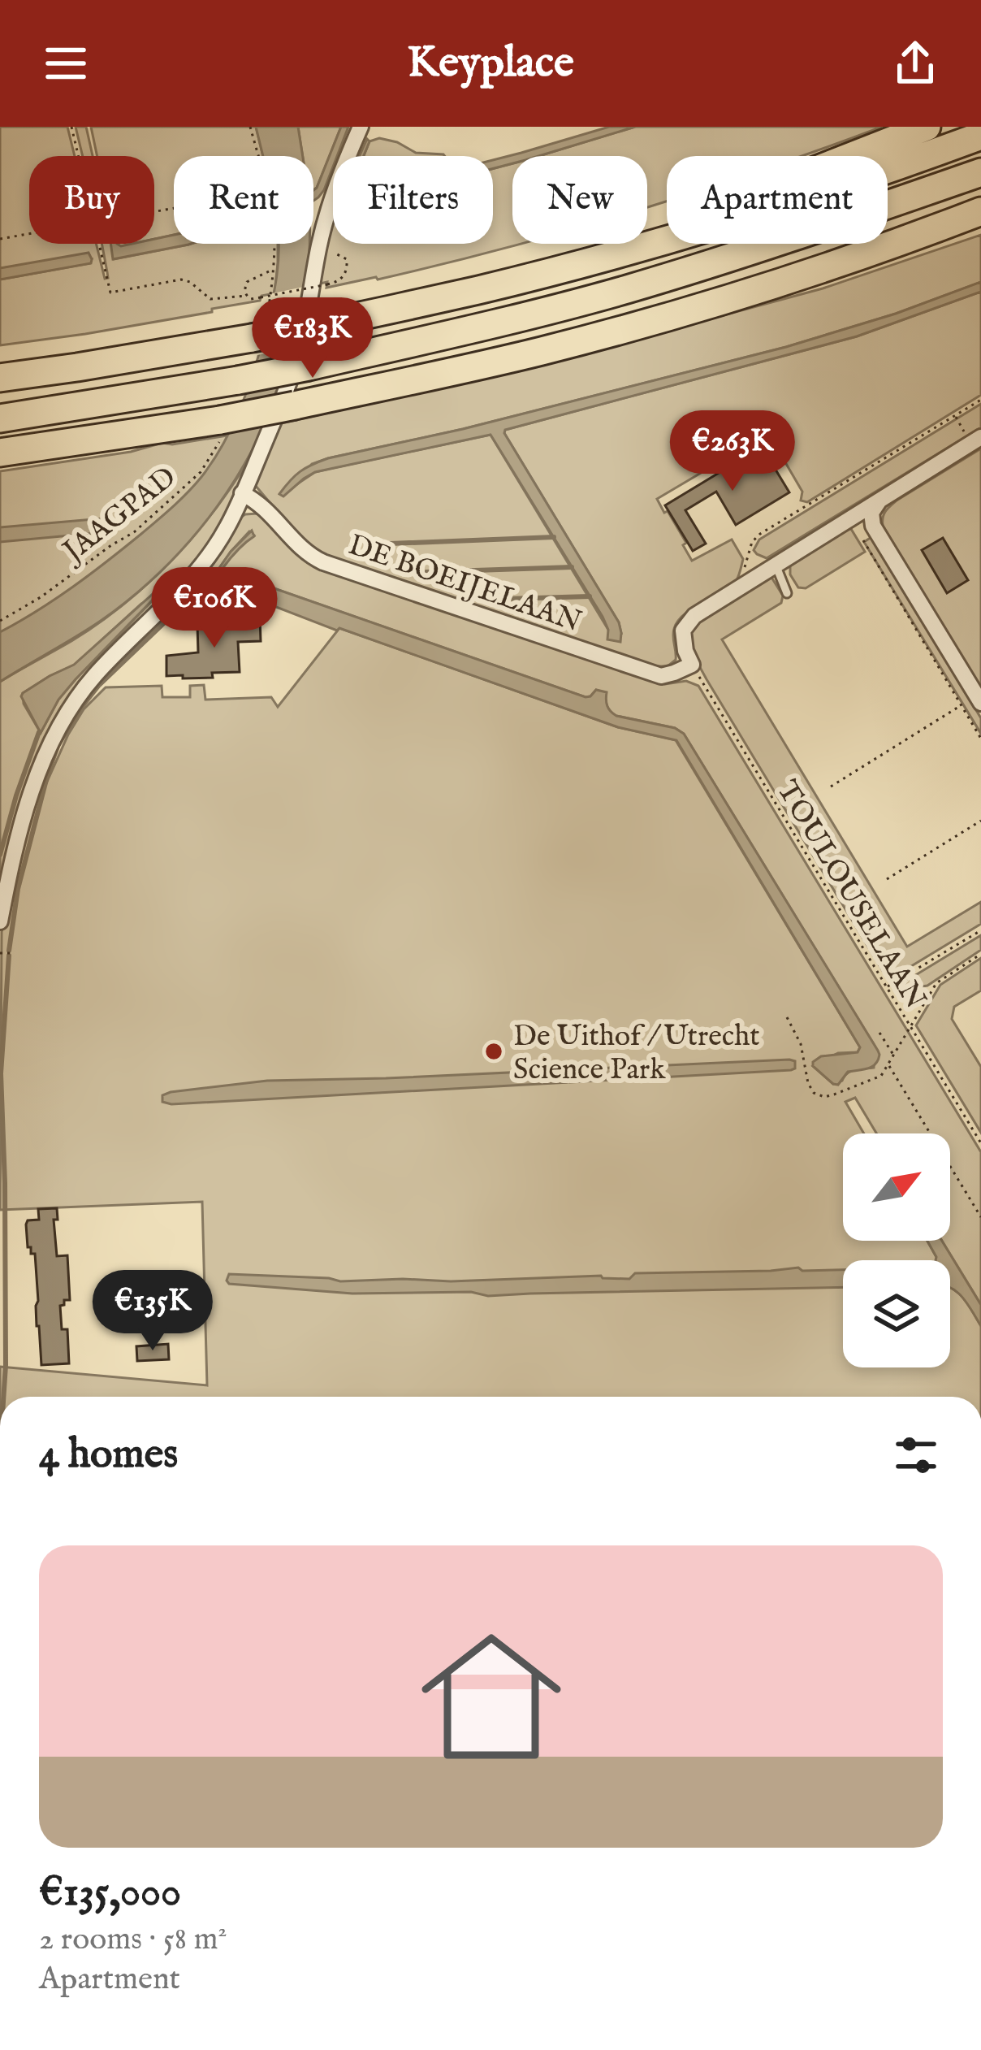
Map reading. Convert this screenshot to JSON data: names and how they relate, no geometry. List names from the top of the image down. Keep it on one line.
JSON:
{"streets":{"street":["DE BOEIJELAAN"],"path":["JAAGPAD","TOULOUSELAAN"]},"crossings":[["DE BOEIJELAAN","TOULOUSELAAN"]],"places":["De Uithof / Utrecht Science Park"],"north":"top right","page":{"header":"Keyplace","chip":["Buy","Rent","Filters","New","Apartment"],"price":["€183K","€263K","€106K","€135K"],"heading":"4 homes","list":[{"name":"€135,000","note":"2 rooms · 58 m² · Apartment"}]}}
